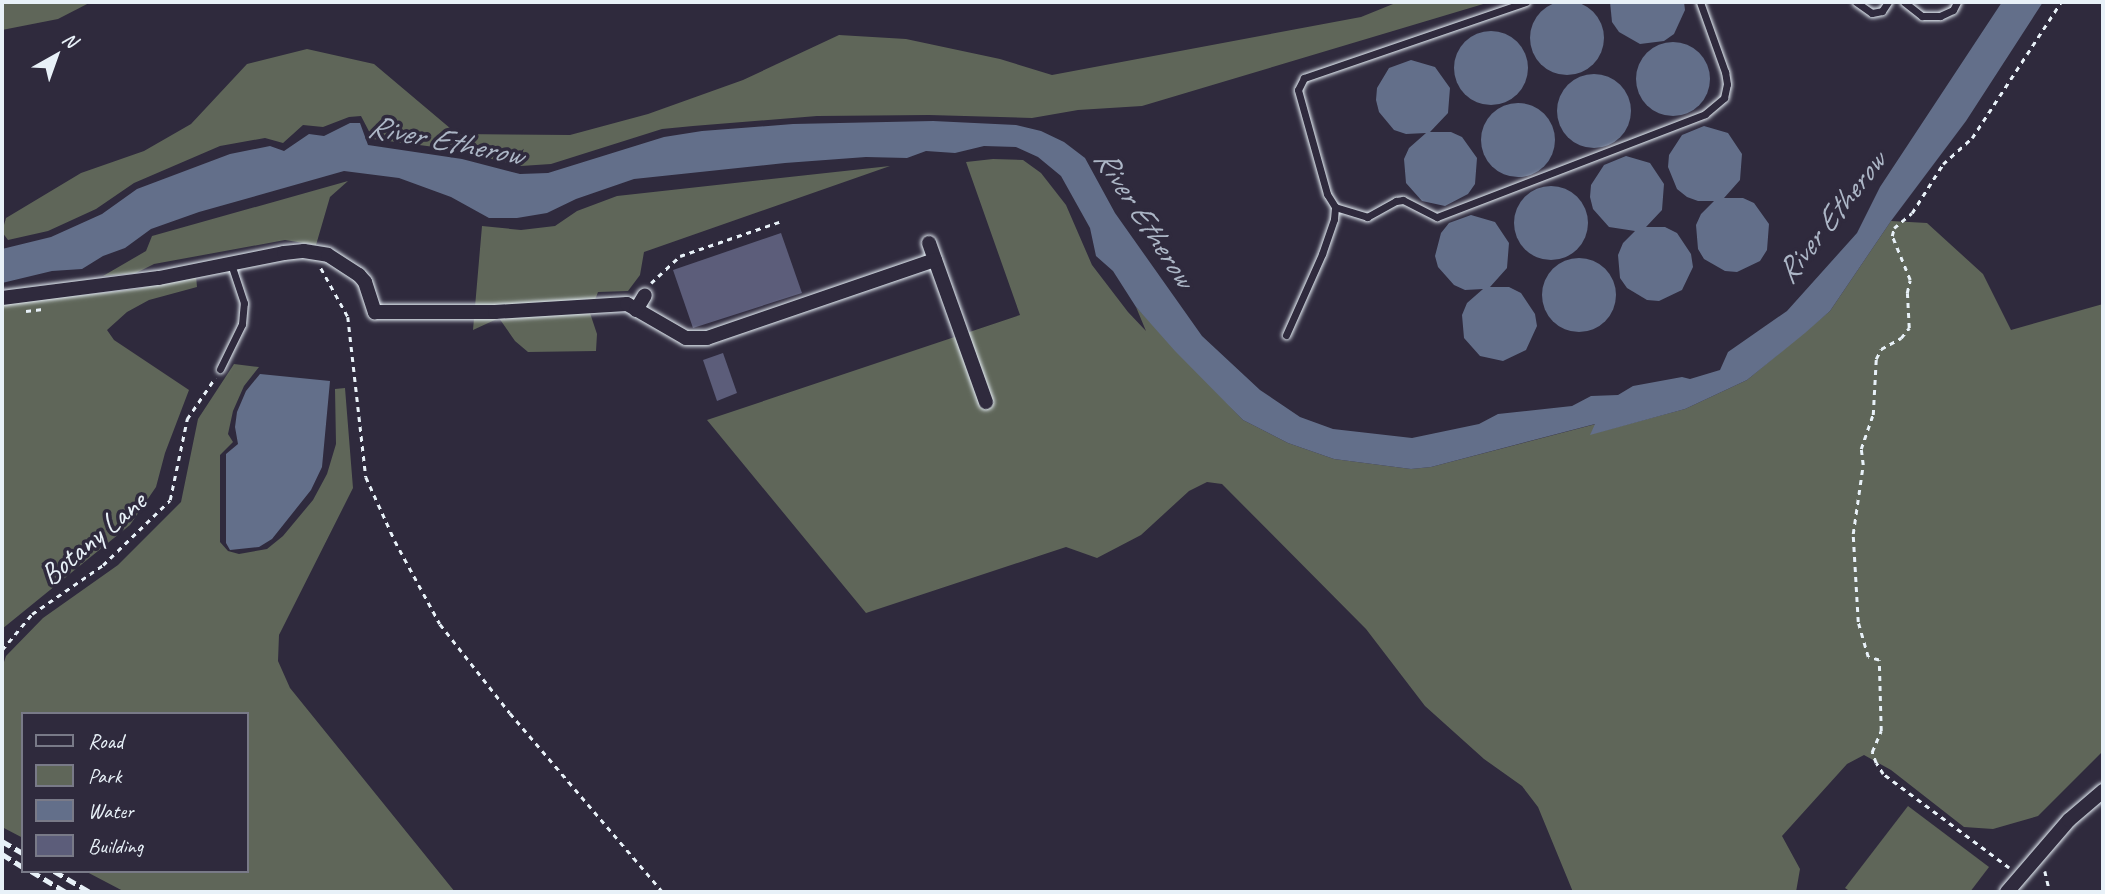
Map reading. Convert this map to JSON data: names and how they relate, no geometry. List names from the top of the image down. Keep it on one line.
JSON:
{"streets":{"path":["Botany Lane"]},"water":["River Etherow"],"legend":["Road","Park","Water","Building"],"north":"top right"}
